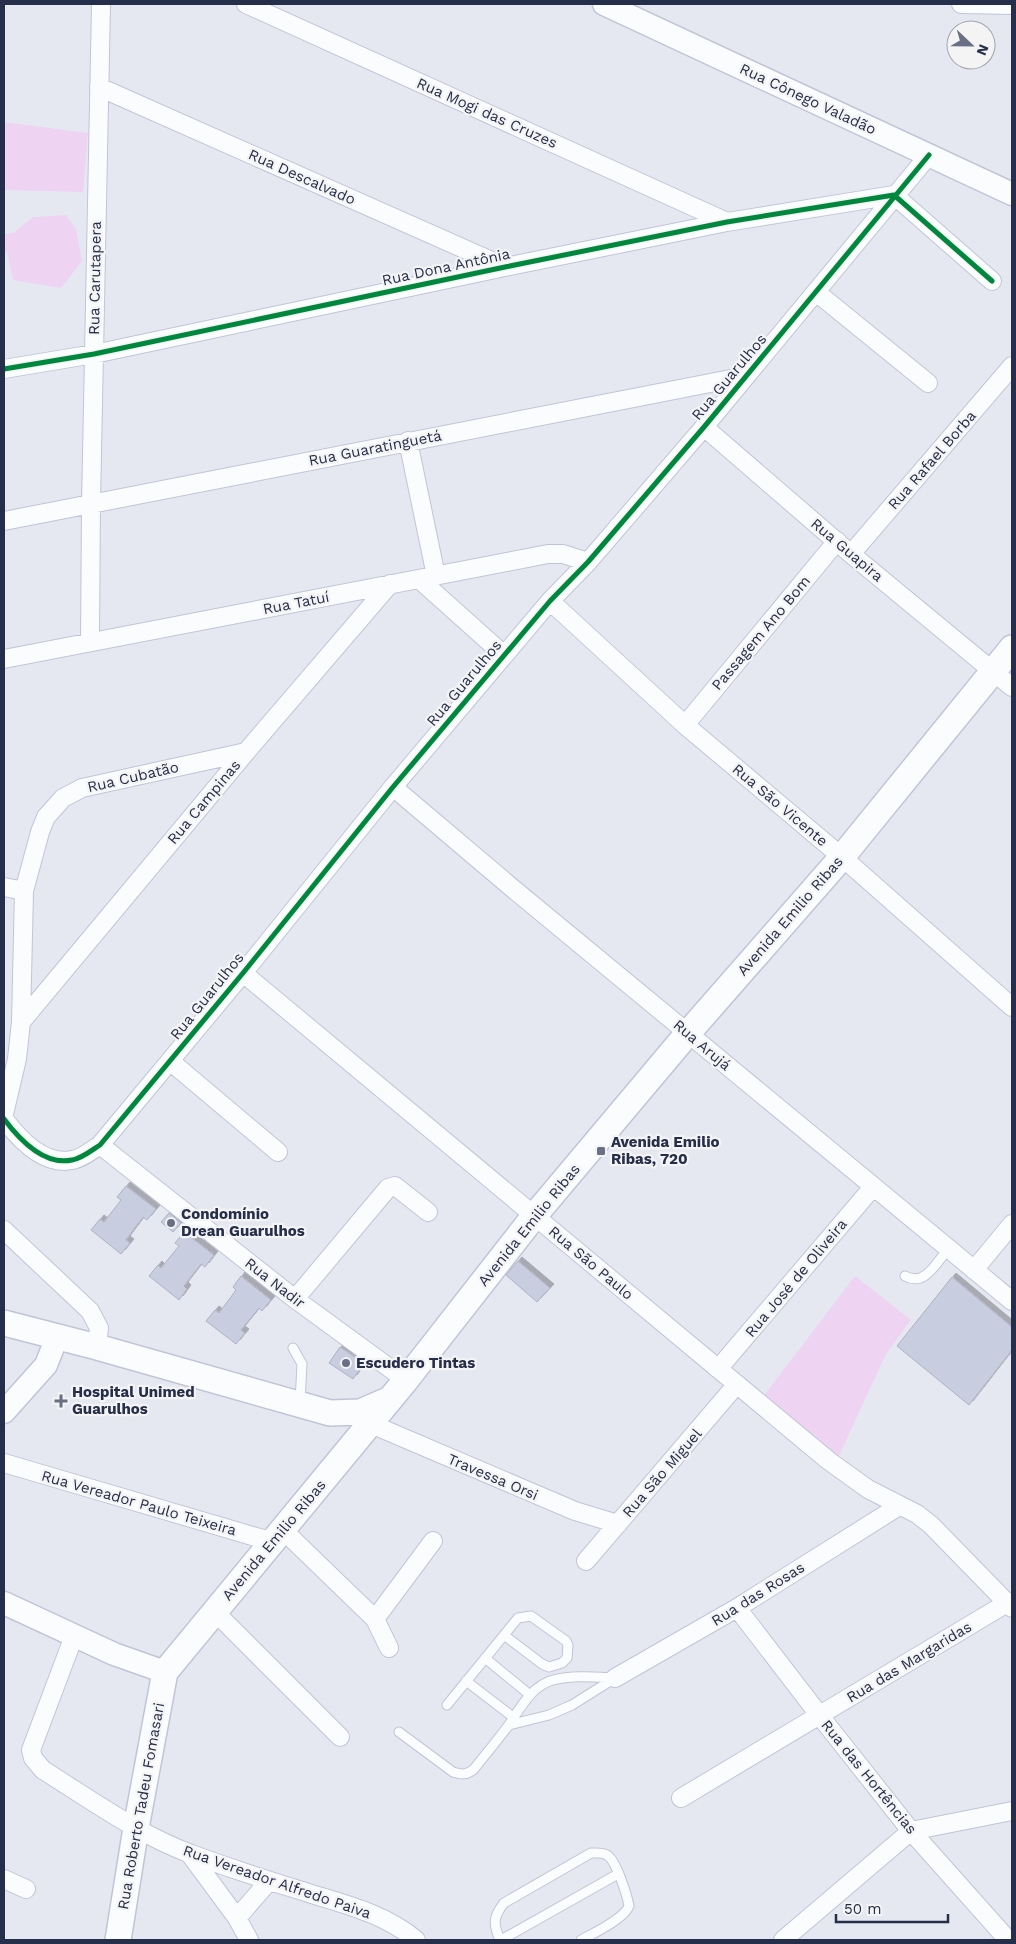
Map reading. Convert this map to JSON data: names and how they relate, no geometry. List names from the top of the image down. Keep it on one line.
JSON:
{"streets":{"main road":["Avenida Emilio Ribas","Rua Roberto Tadeu Fomasari"],"street":["Rua Cônego Valadão","Rua Mogi das Cruzes","Rua Descalvado","Rua Dona Antônia","Rua Carutapera","Rua Guarulhos","Rua Guaratinguetá","Rua Rafael Borba","Rua Guapira","Rua Tatuí","Passagem Ano Bom","Rua Cubatão","Rua Campinas","Rua São Vicente","Rua Arujá","Rua São Paulo","Rua José de Oliveira","Rua Nadir","Rua São Miguel","Travessa Orsi","Rua Vereador Paulo Teixeira","Rua das Rosas","Rua das Margaridas","Rua das Hortências","Rua Vereador Alfredo Paiva"]},"crossings":[["Rua Cônego Valadão","Rua Guarulhos"],["Rua Mogi das Cruzes","Rua Dona Antônia"],["Rua Descalvado","Rua Dona Antônia"],["Rua Descalvado","Rua Carutapera"],["Rua Dona Antônia","Rua Carutapera"],["Rua Dona Antônia","Rua Guarulhos"],["Rua Carutapera","Rua Guaratinguetá"],["Rua Carutapera","Rua Tatuí"],["Rua Guarulhos","Rua Guaratinguetá"],["Rua Guarulhos","Rua Guapira"],["Rua Guarulhos","Rua Tatuí"],["Rua Guarulhos","Rua São Vicente"],["Rua Guarulhos","Rua Arujá"],["Rua Guarulhos","Rua São Paulo"],["Rua Guarulhos","Rua Nadir"],["Rua Rafael Borba","Rua Guapira"],["Rua Guapira","Passagem Ano Bom"],["Rua Guapira","Avenida Emilio Ribas"],["Rua Tatuí","Rua Campinas"],["Passagem Ano Bom","Rua São Vicente"],["Rua Cubatão","Rua Campinas"],["Rua São Vicente","Avenida Emilio Ribas"],["Avenida Emilio Ribas","Rua Arujá"],["Avenida Emilio Ribas","Rua São Paulo"],["Avenida Emilio Ribas","Rua Nadir"],["Avenida Emilio Ribas","Travessa Orsi"],["Avenida Emilio Ribas","Rua Vereador Paulo Teixeira"],["Avenida Emilio Ribas","Rua Roberto Tadeu Fomasari"],["Rua Arujá","Rua José de Oliveira"],["Rua São Paulo","Rua José de Oliveira"],["Rua São Paulo","Rua São Miguel"],["Rua São Paulo","Rua das Rosas"],["Rua São Paulo","Rua das Margaridas"],["Rua São Miguel","Travessa Orsi"],["Rua das Rosas","Rua das Hortências"],["Rua das Margaridas","Rua das Hortências"],["Rua Roberto Tadeu Fomasari","Rua Vereador Alfredo Paiva"]],"places":{"transit":["Avenida Emilio Ribas, 720"],"other":["Condomínio Drean Guarulhos","Escudero Tintas"],"health":["Hospital Unimed Guarulhos"]},"scale_bar":"50 m","north":"right"}
